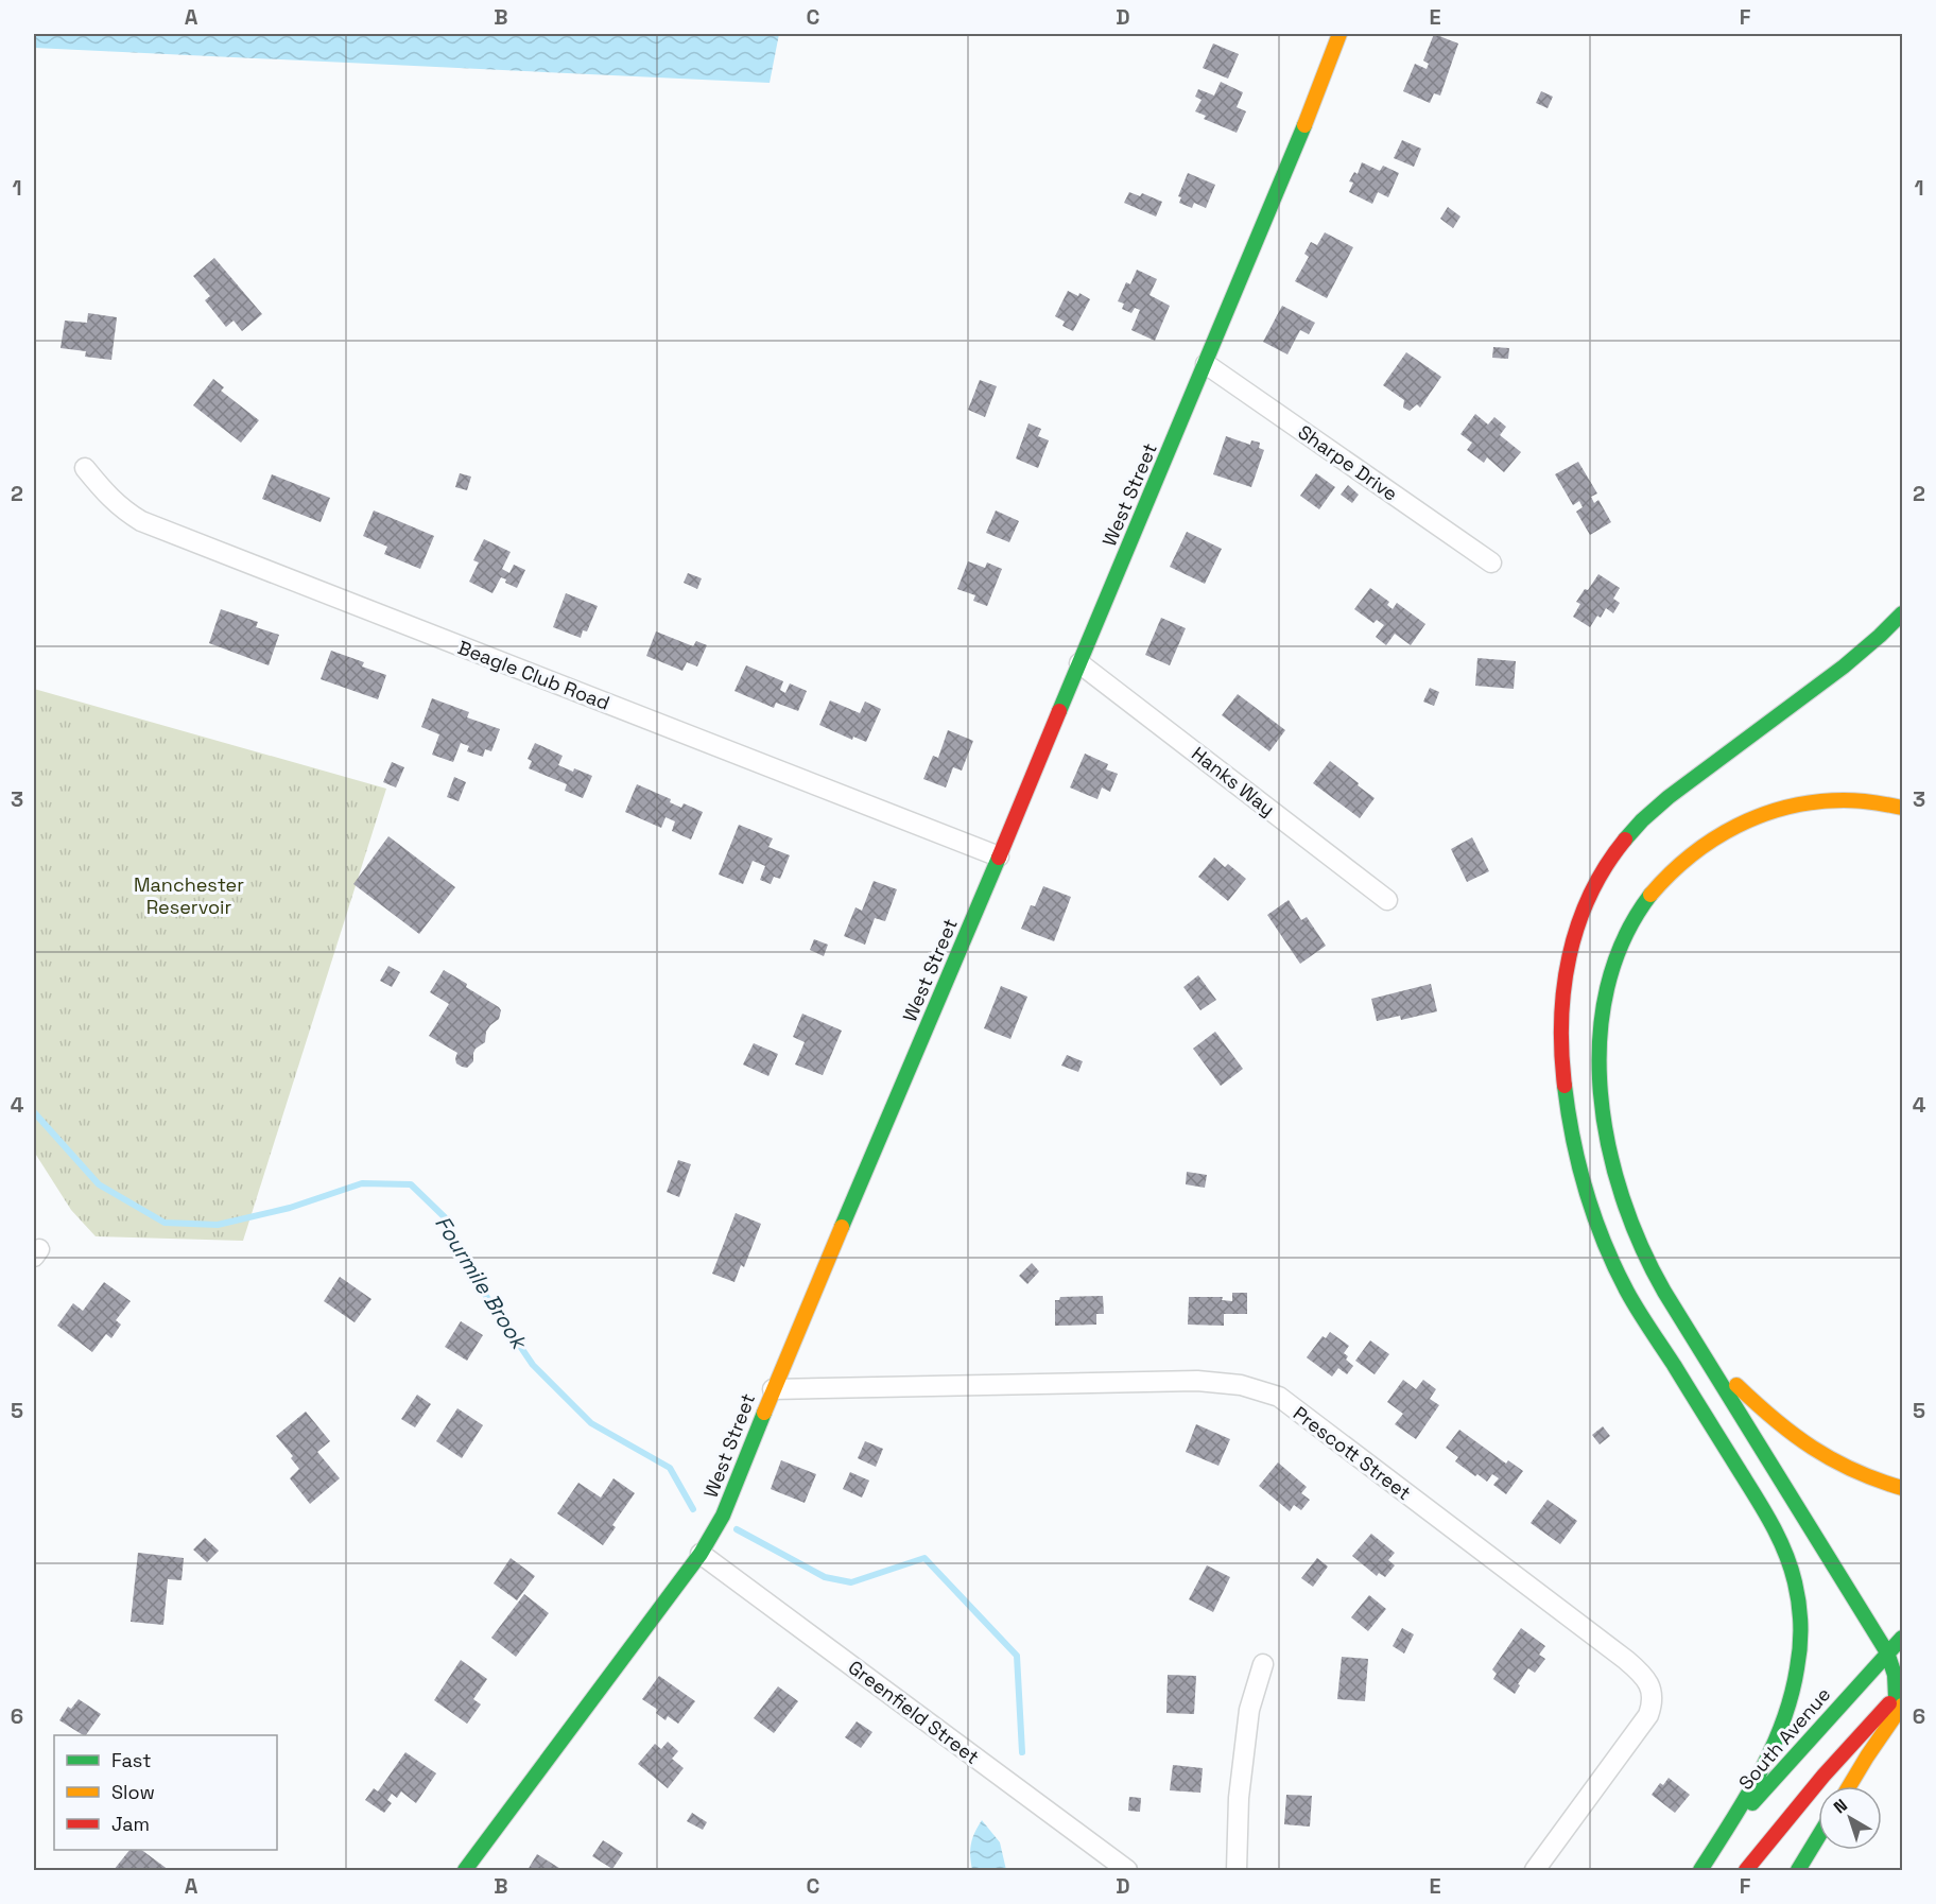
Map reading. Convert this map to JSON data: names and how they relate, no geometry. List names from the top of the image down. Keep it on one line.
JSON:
{"streets":{"main road":["West Street","South Avenue"],"street":["Sharpe Drive","Beagle Club Road","Hanks Way","Prescott Street","Greenfield Street"]},"crossings":[["Sharpe Drive","West Street"],["West Street","Beagle Club Road"],["West Street","Hanks Way"],["West Street","Prescott Street"],["West Street","Greenfield Street"]],"water":["Fourmile Brook"],"parks":["Manchester Reservoir"],"legend":["Fast","Slow","Jam"],"north":"top left","grid":{"columns":["A","B","C","D","E","F"],"rows":["1","2","3","4","5","6"]}}
